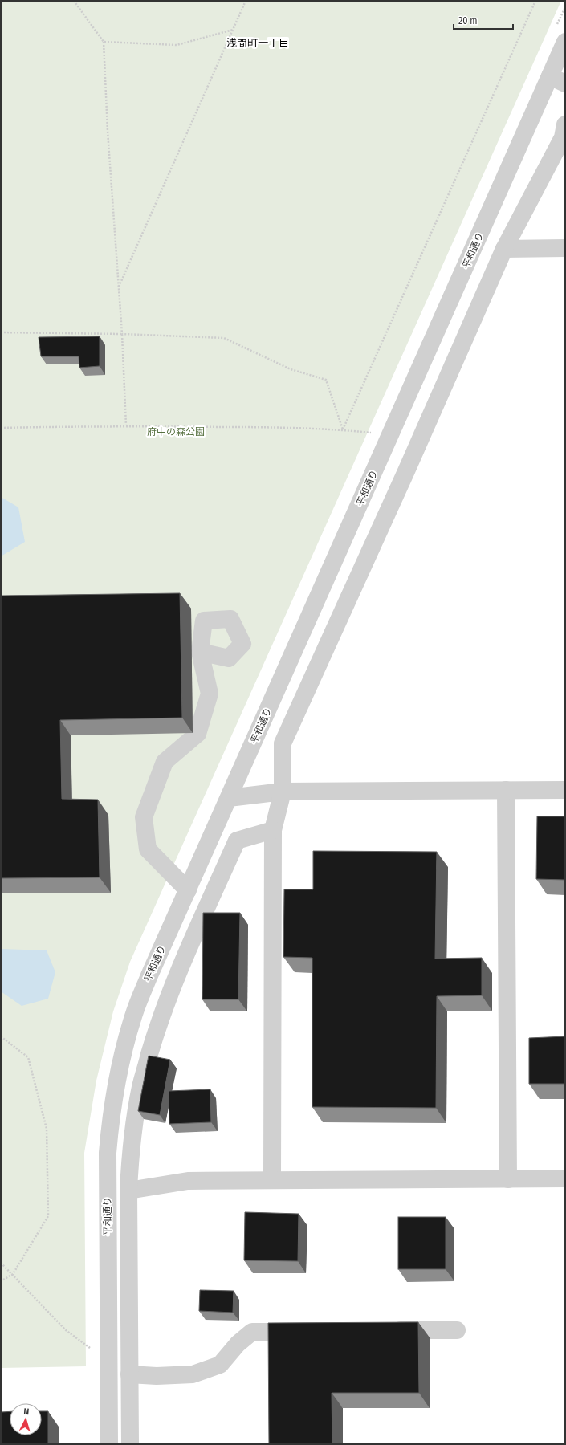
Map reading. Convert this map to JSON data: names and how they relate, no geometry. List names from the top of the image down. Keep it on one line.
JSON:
{"streets":{"street":["平和通り"]},"districts":["浅間町一丁目"],"parks":["府中の森公園"],"scale_bar":"20 m","north":"top"}
